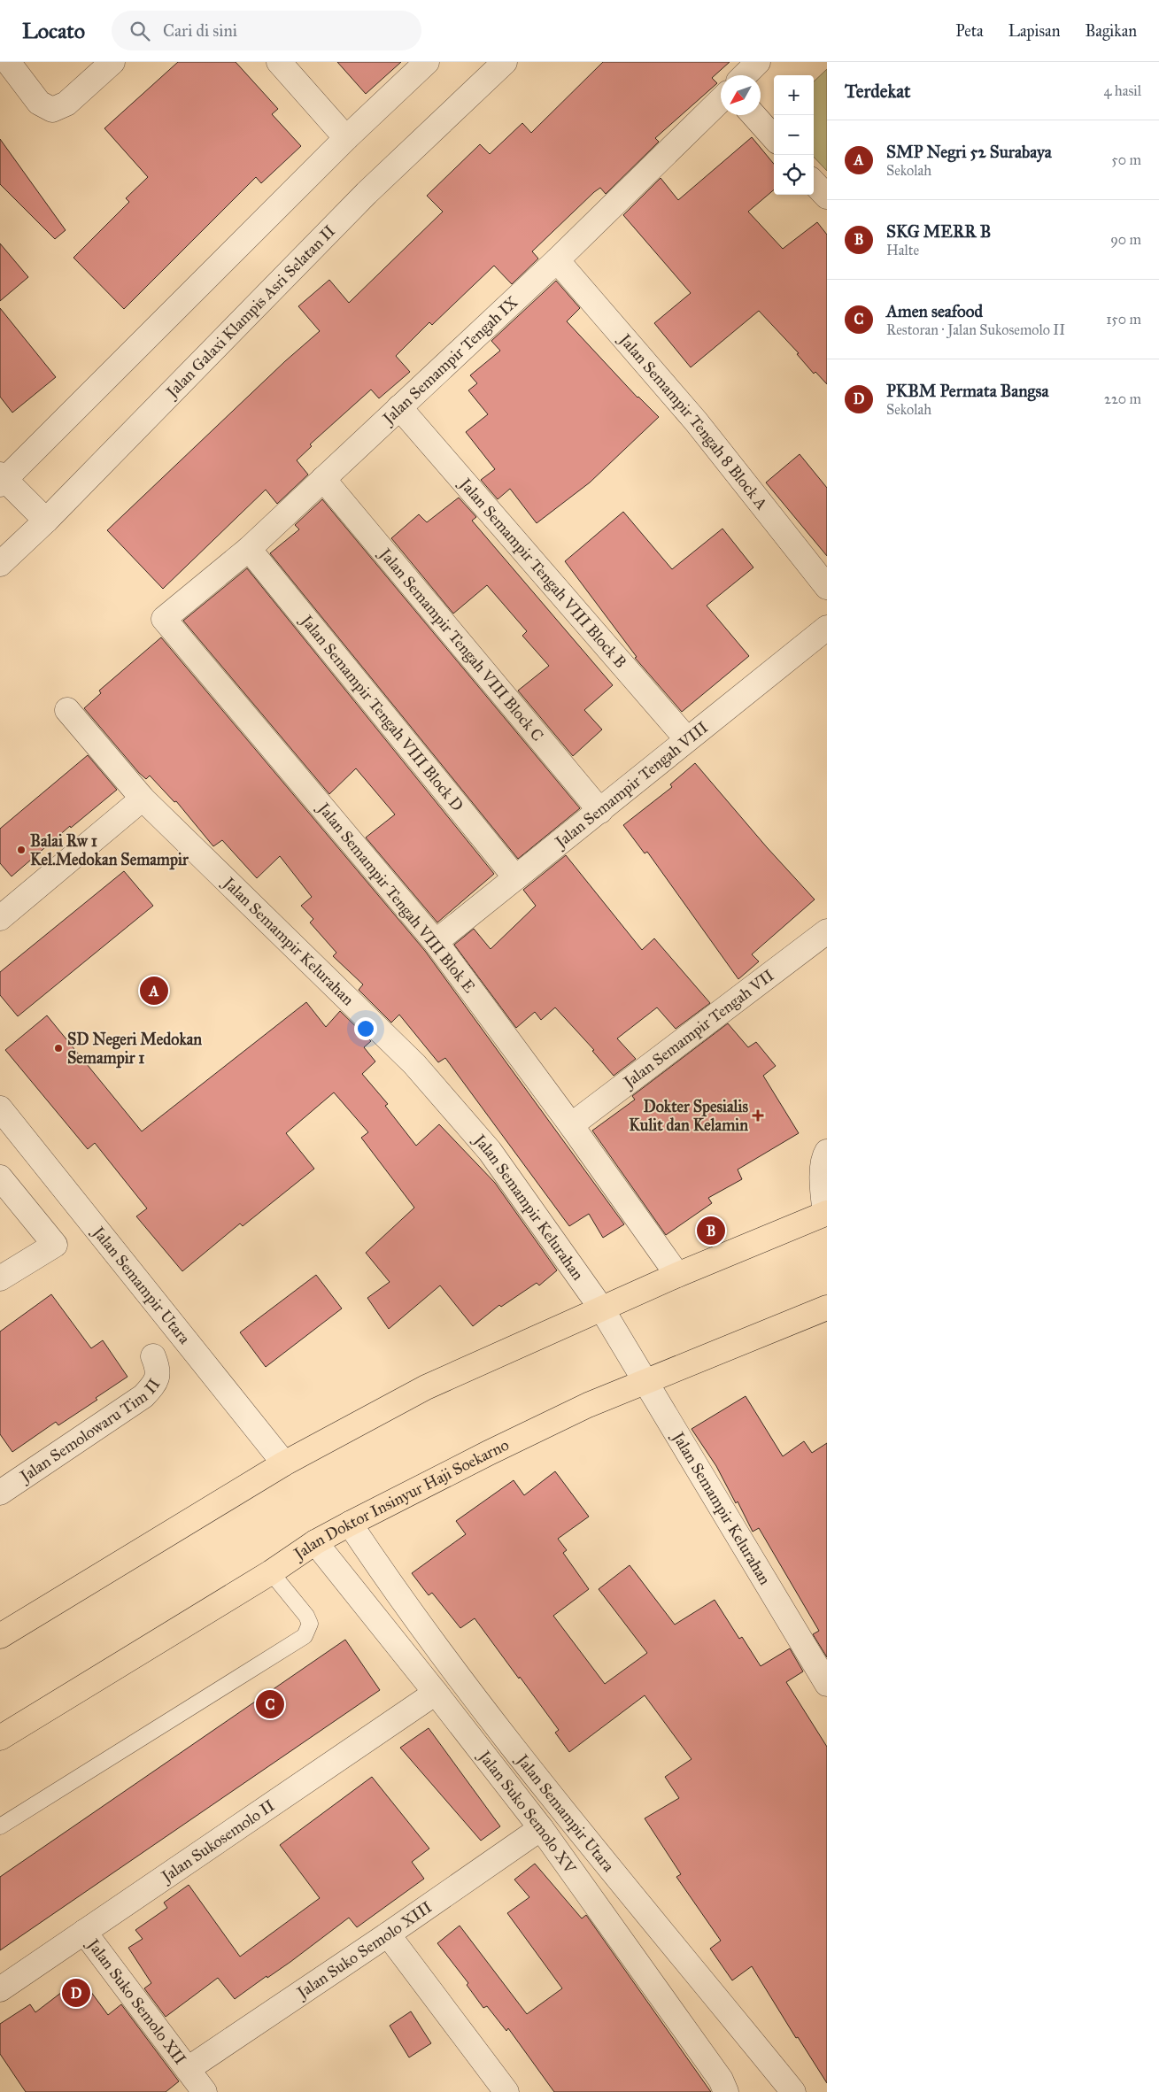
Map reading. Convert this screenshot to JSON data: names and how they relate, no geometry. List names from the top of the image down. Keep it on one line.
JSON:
{"streets":{"main road":["Jalan Doktor Insinyur Haji Soekarno"],"street":["Jalan Galaxi Klampis Asri Selatan II","Jalan Semampir Tengah IX","Jalan Semampir Tengah 8 Block A","Jalan Semampir Tengah VIII Block B","Jalan Semampir Tengah VIII Block C","Jalan Semampir Tengah VIII Block D","Jalan Semampir Tengah VIII","Jalan Semampir Tengah VIII Blok E","Jalan Semampir Kelurahan","Jalan Semampir Tengah VII","Jalan Semampir Utara","Jalan Semolowaru Tim II","Jalan Suko Semolo XV","Jalan Sukosemolo II","Jalan Suko Semolo XIII","Jalan Suko Semolo XII"]},"crossings":[["Jalan Semampir Tengah IX","Jalan Semampir Tengah 8 Block A"],["Jalan Semampir Tengah IX","Jalan Semampir Tengah VIII Block B"],["Jalan Semampir Tengah IX","Jalan Semampir Tengah VIII Block C"],["Jalan Semampir Tengah IX","Jalan Semampir Tengah VIII Block D"],["Jalan Semampir Tengah IX","Jalan Semampir Tengah VIII Blok E"],["Jalan Semampir Tengah VIII Block B","Jalan Semampir Tengah VIII"],["Jalan Semampir Tengah VIII Block C","Jalan Semampir Tengah VIII"],["Jalan Semampir Tengah VIII Block D","Jalan Semampir Tengah VIII"],["Jalan Semampir Tengah VIII","Jalan Semampir Tengah VIII Blok E"],["Jalan Semampir Tengah VIII Blok E","Jalan Semampir Tengah VII"],["Jalan Semampir Kelurahan","Jalan Doktor Insinyur Haji Soekarno"],["Jalan Semampir Utara","Jalan Doktor Insinyur Haji Soekarno"],["Jalan Doktor Insinyur Haji Soekarno","Jalan Suko Semolo XV"],["Jalan Suko Semolo XV","Jalan Sukosemolo II"],["Jalan Suko Semolo XV","Jalan Suko Semolo XIII"],["Jalan Sukosemolo II","Jalan Suko Semolo XII"],["Jalan Suko Semolo XIII","Jalan Suko Semolo XII"]],"places":{"other":["Balai Rw 1 Kel.Medokan Semampir","SD Negeri Medokan Semampir 1"],"health":["Dokter Spesialis Kulit dan Kelamin"]},"north":"bottom left","page":{"header":"Locato","search":"Cari di sini","nav":["Peta","Lapisan","Bagikan"],"heading":["Terdekat","4 hasil"],"map_buttons":["+","−"],"list":[{"mark":"A","name":"SMP Negri 52 Surabaya","note":"Sekolah","value":"50 m"},{"mark":"B","name":"SKG MERR B","note":"Halte","value":"90 m"},{"mark":"C","name":"Amen seafood","note":"Restoran · Jalan Sukosemolo II","value":"150 m"},{"mark":"D","name":"PKBM Permata Bangsa","note":"Sekolah","value":"220 m"}],"pins":["A","B","C","D"]}}
